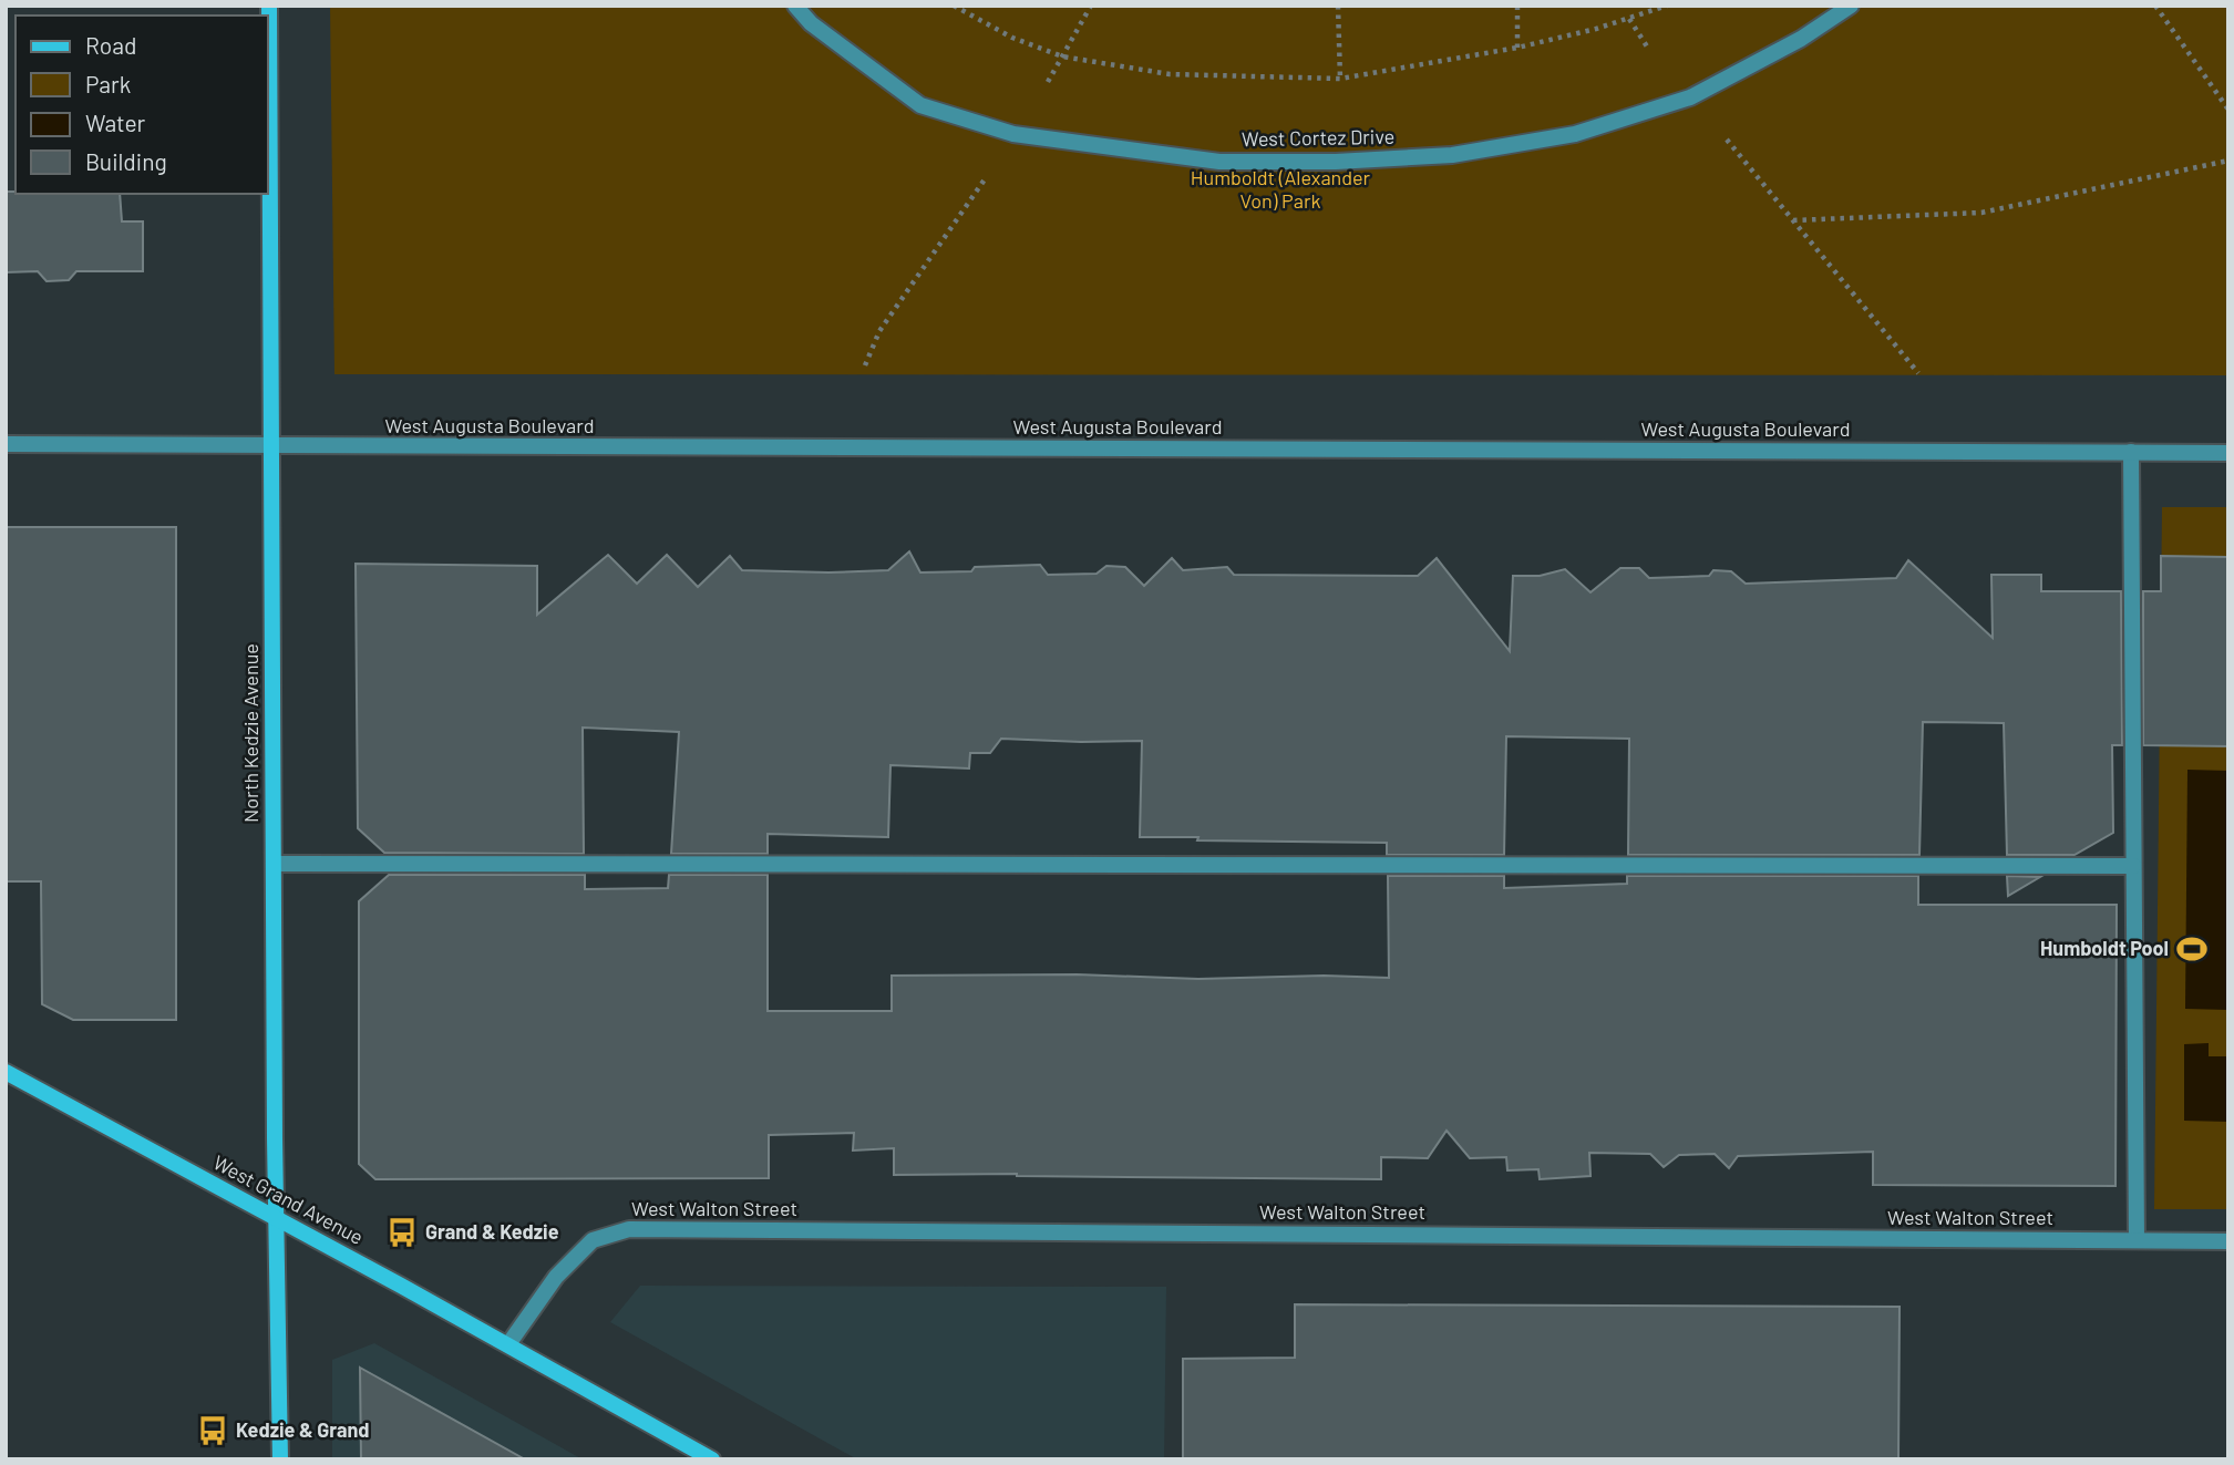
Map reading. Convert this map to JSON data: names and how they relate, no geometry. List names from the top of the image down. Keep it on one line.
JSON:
{"streets":{"main road":["North Kedzie Avenue","West Grand Avenue"],"street":["West Cortez Drive","West Augusta Boulevard","West Walton Street"]},"crossings":[["West Augusta Boulevard","North Kedzie Avenue"],["North Kedzie Avenue","West Grand Avenue"],["West Grand Avenue","West Walton Street"]],"parks":["Humboldt (Alexander Von) Park"],"places":{"sports":["Humboldt Pool"],"bus stop":["Grand & Kedzie","Kedzie & Grand"]},"legend":["Road","Park","Water","Building"]}
